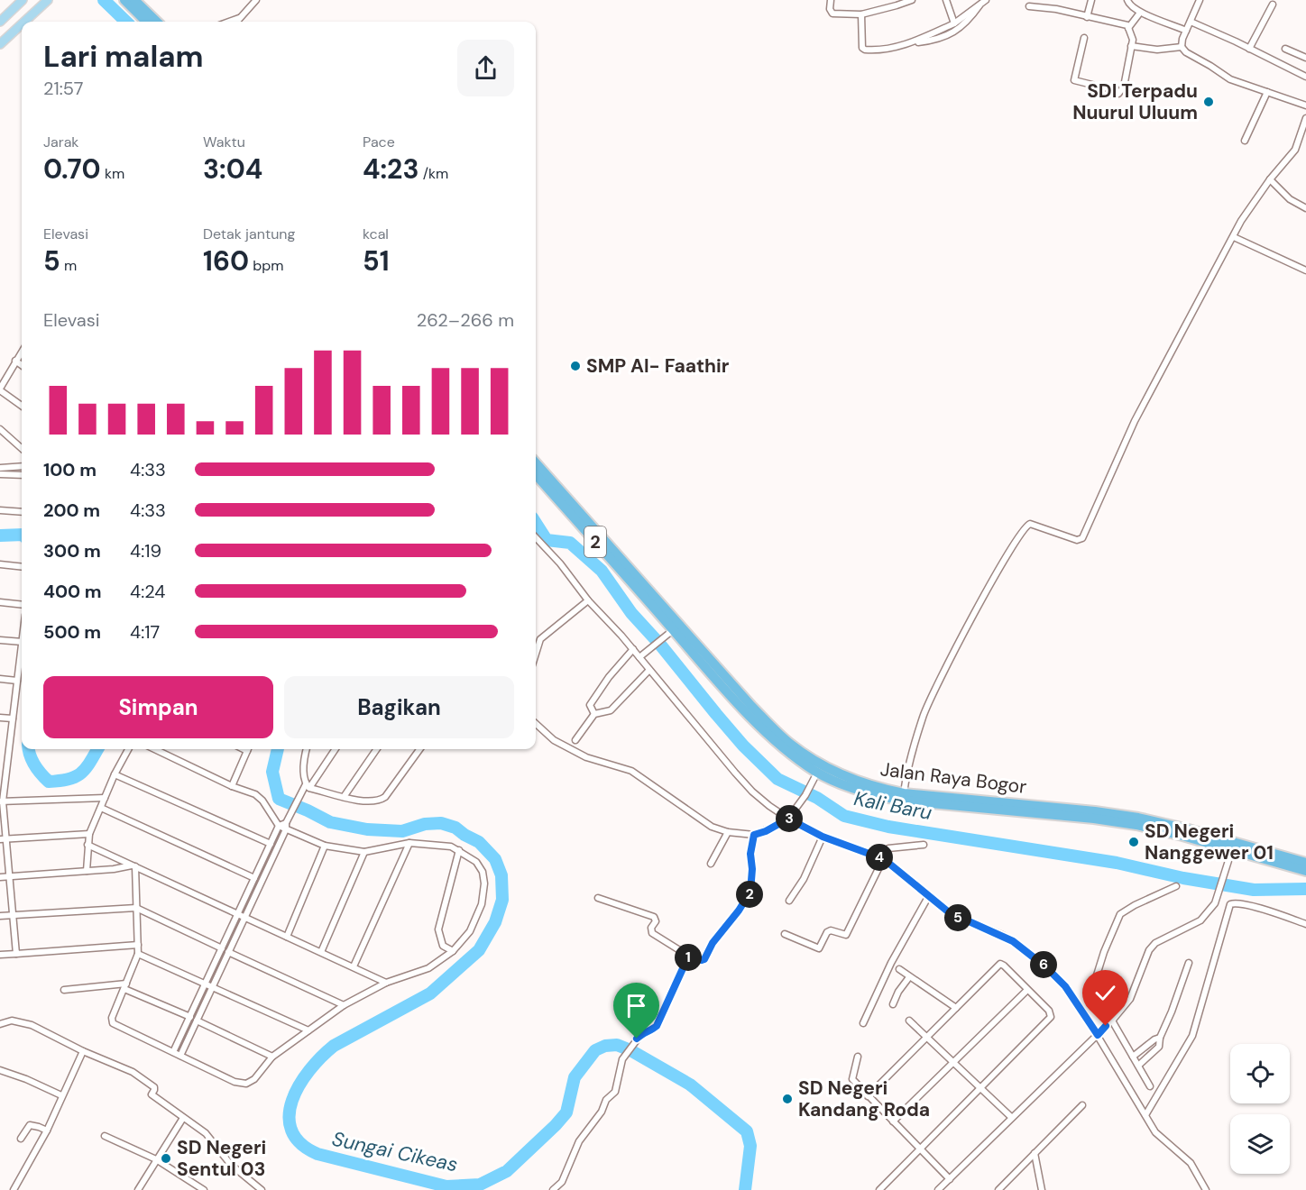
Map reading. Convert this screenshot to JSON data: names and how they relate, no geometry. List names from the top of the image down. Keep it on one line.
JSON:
{"streets":{"highway":["2","Jalan Raya Bogor"]},"water":["Kali Baru","Sungai Cikeas"],"places":["SDI Terpadu Nuurul Uluum","SMP Al- Faathir","SD Negeri Nanggewer 01","SD Negeri Kandang Roda","SD Negeri Sentul 03"],"page":{"heading":["Lari malam","21:57"],"stats":[["Jarak","0.70 km"],["Waktu","3:04"],["Pace","4:23 /km"],["Elevasi","5 m"],["Detak jantung","160 bpm"],["kcal","51"]],"chart":["Elevasi","262–266 m"],"list":[{"name":"100 m","note":"4:33"},{"name":"200 m","note":"4:33"},{"name":"300 m","note":"4:19"},{"name":"400 m","note":"4:24"},{"name":"500 m","note":"4:17"}],"buttons":["Simpan","Bagikan"],"pins":["3","4","2","5","1","6"]}}
